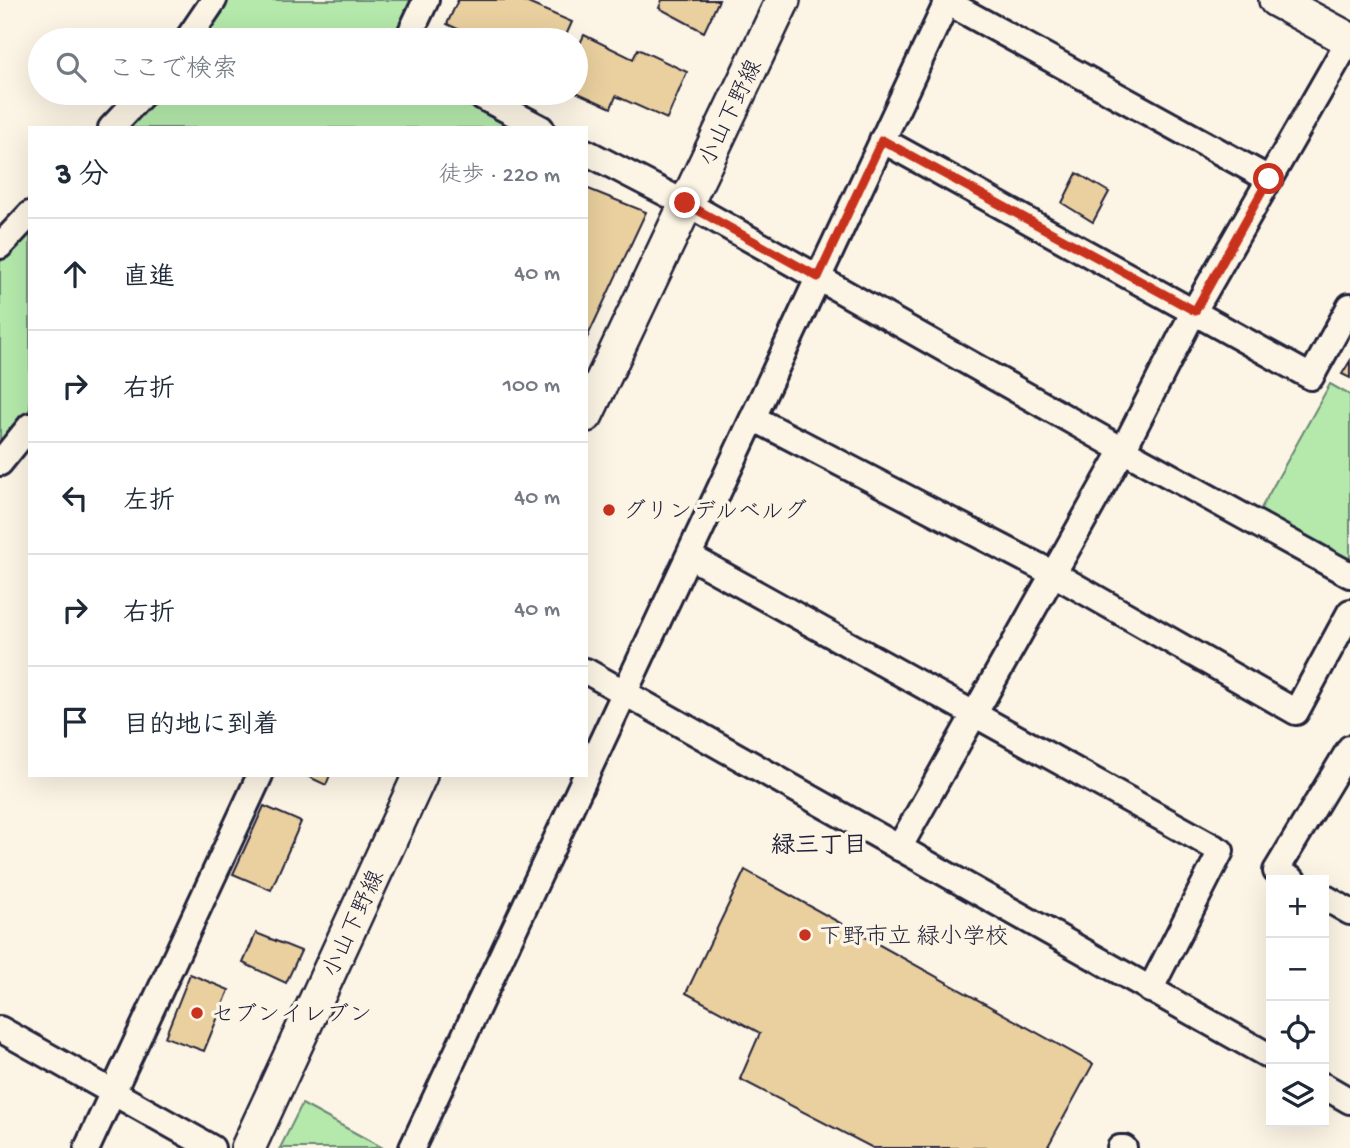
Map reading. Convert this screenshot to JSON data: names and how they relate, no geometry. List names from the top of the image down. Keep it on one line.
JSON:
{"streets":{"main road":["小山下野線"]},"districts":["緑三丁目"],"places":["グリンデルベルグ","下野市立 緑小学校","セブンイレブン"],"page":{"search":"ここで検索","heading":["3 分","徒歩 · 220 m"],"list":[["直進","40 m"],["右折","100 m"],["左折","40 m"],["右折","40 m"],"目的地に到着"],"map_buttons":["+","−"]}}
